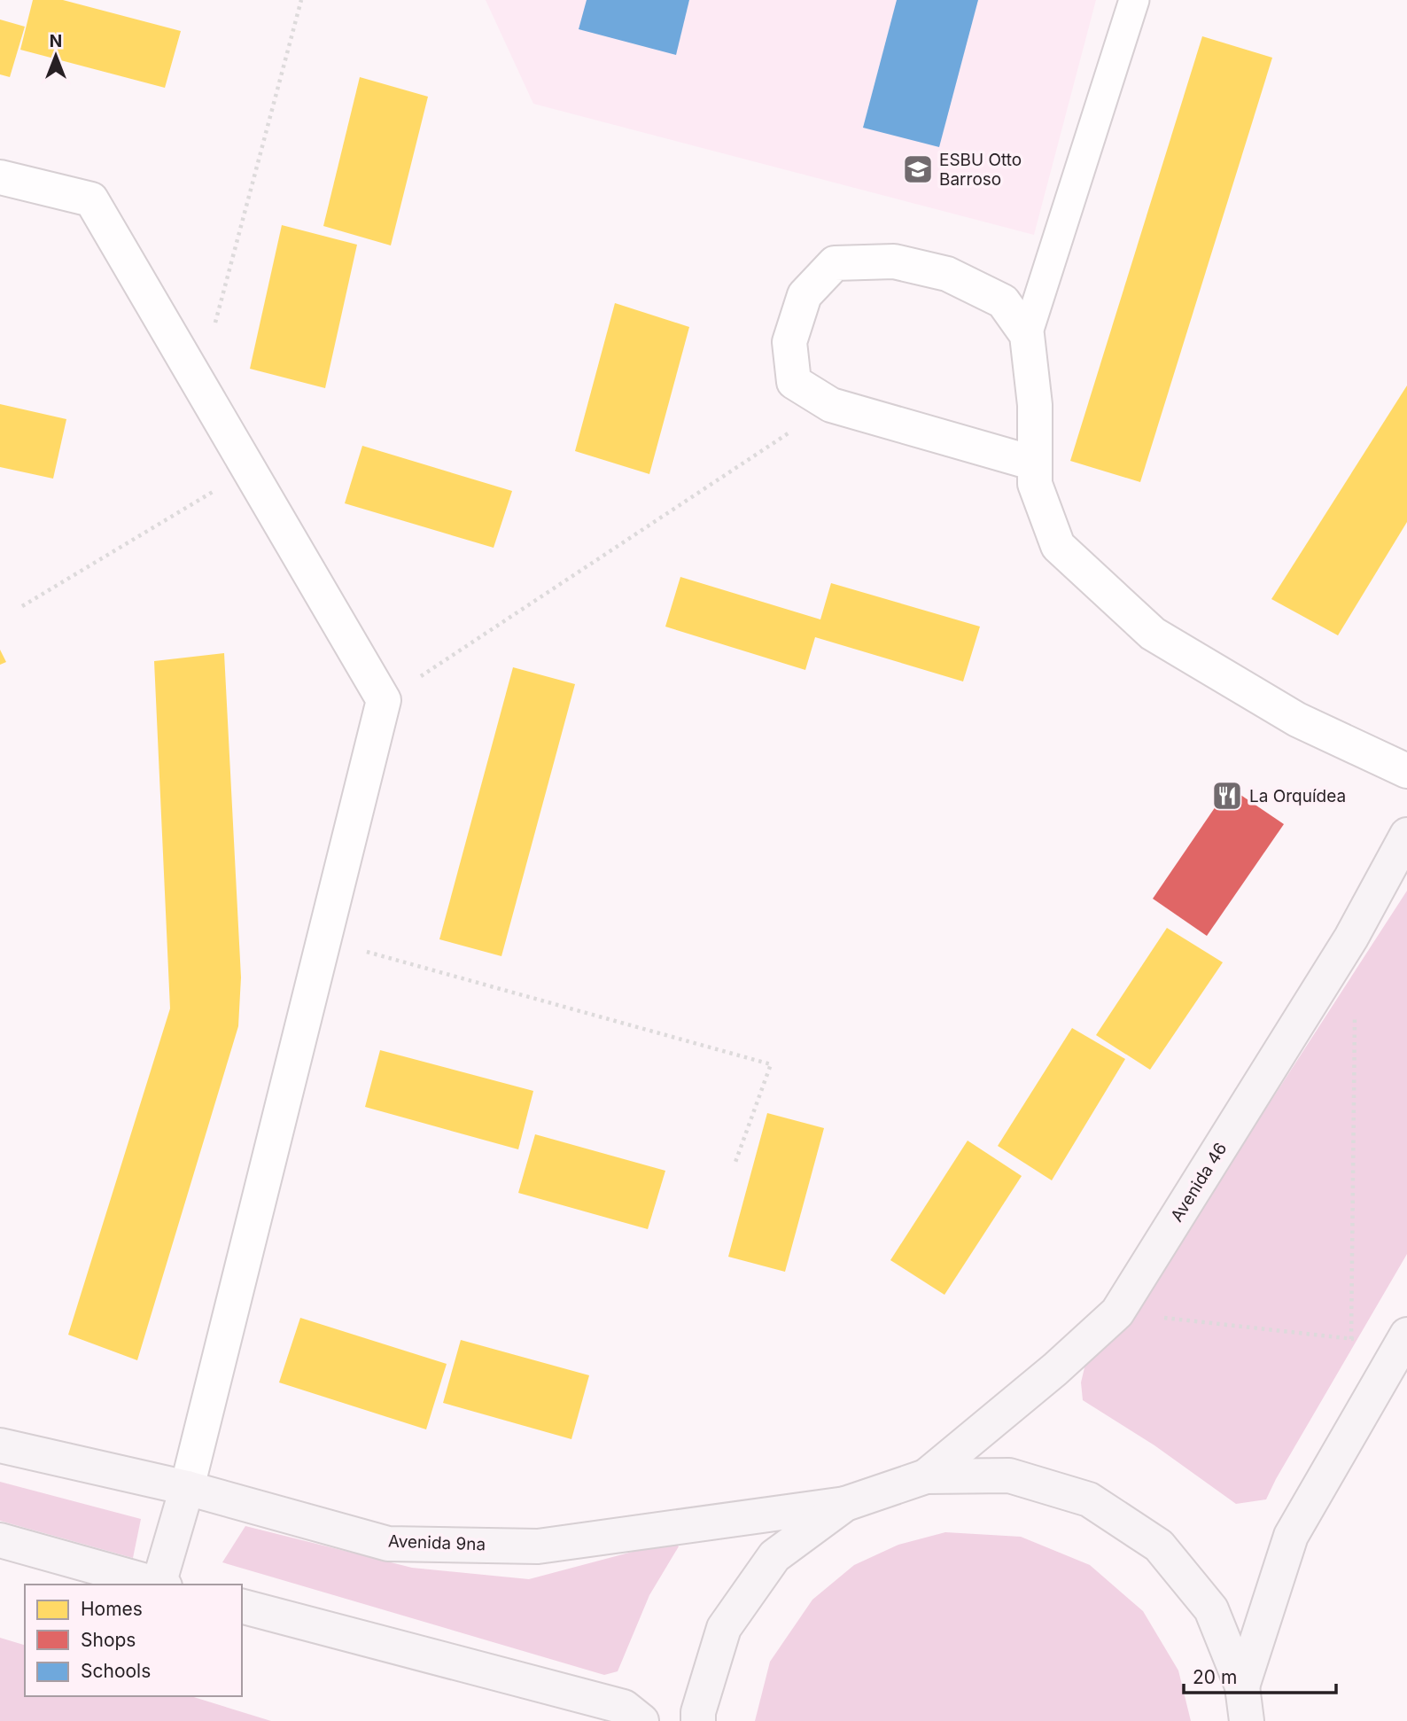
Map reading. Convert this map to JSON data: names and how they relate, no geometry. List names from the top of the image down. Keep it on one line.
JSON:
{"streets":{"main road":["Avenida 46","Avenida 9na"]},"places":{"school or university":["ESBU Otto Barroso"],"restaurant":["La Orquídea"]},"legend":["Homes","Shops","Schools"],"scale_bar":"20 m","north":"top"}
